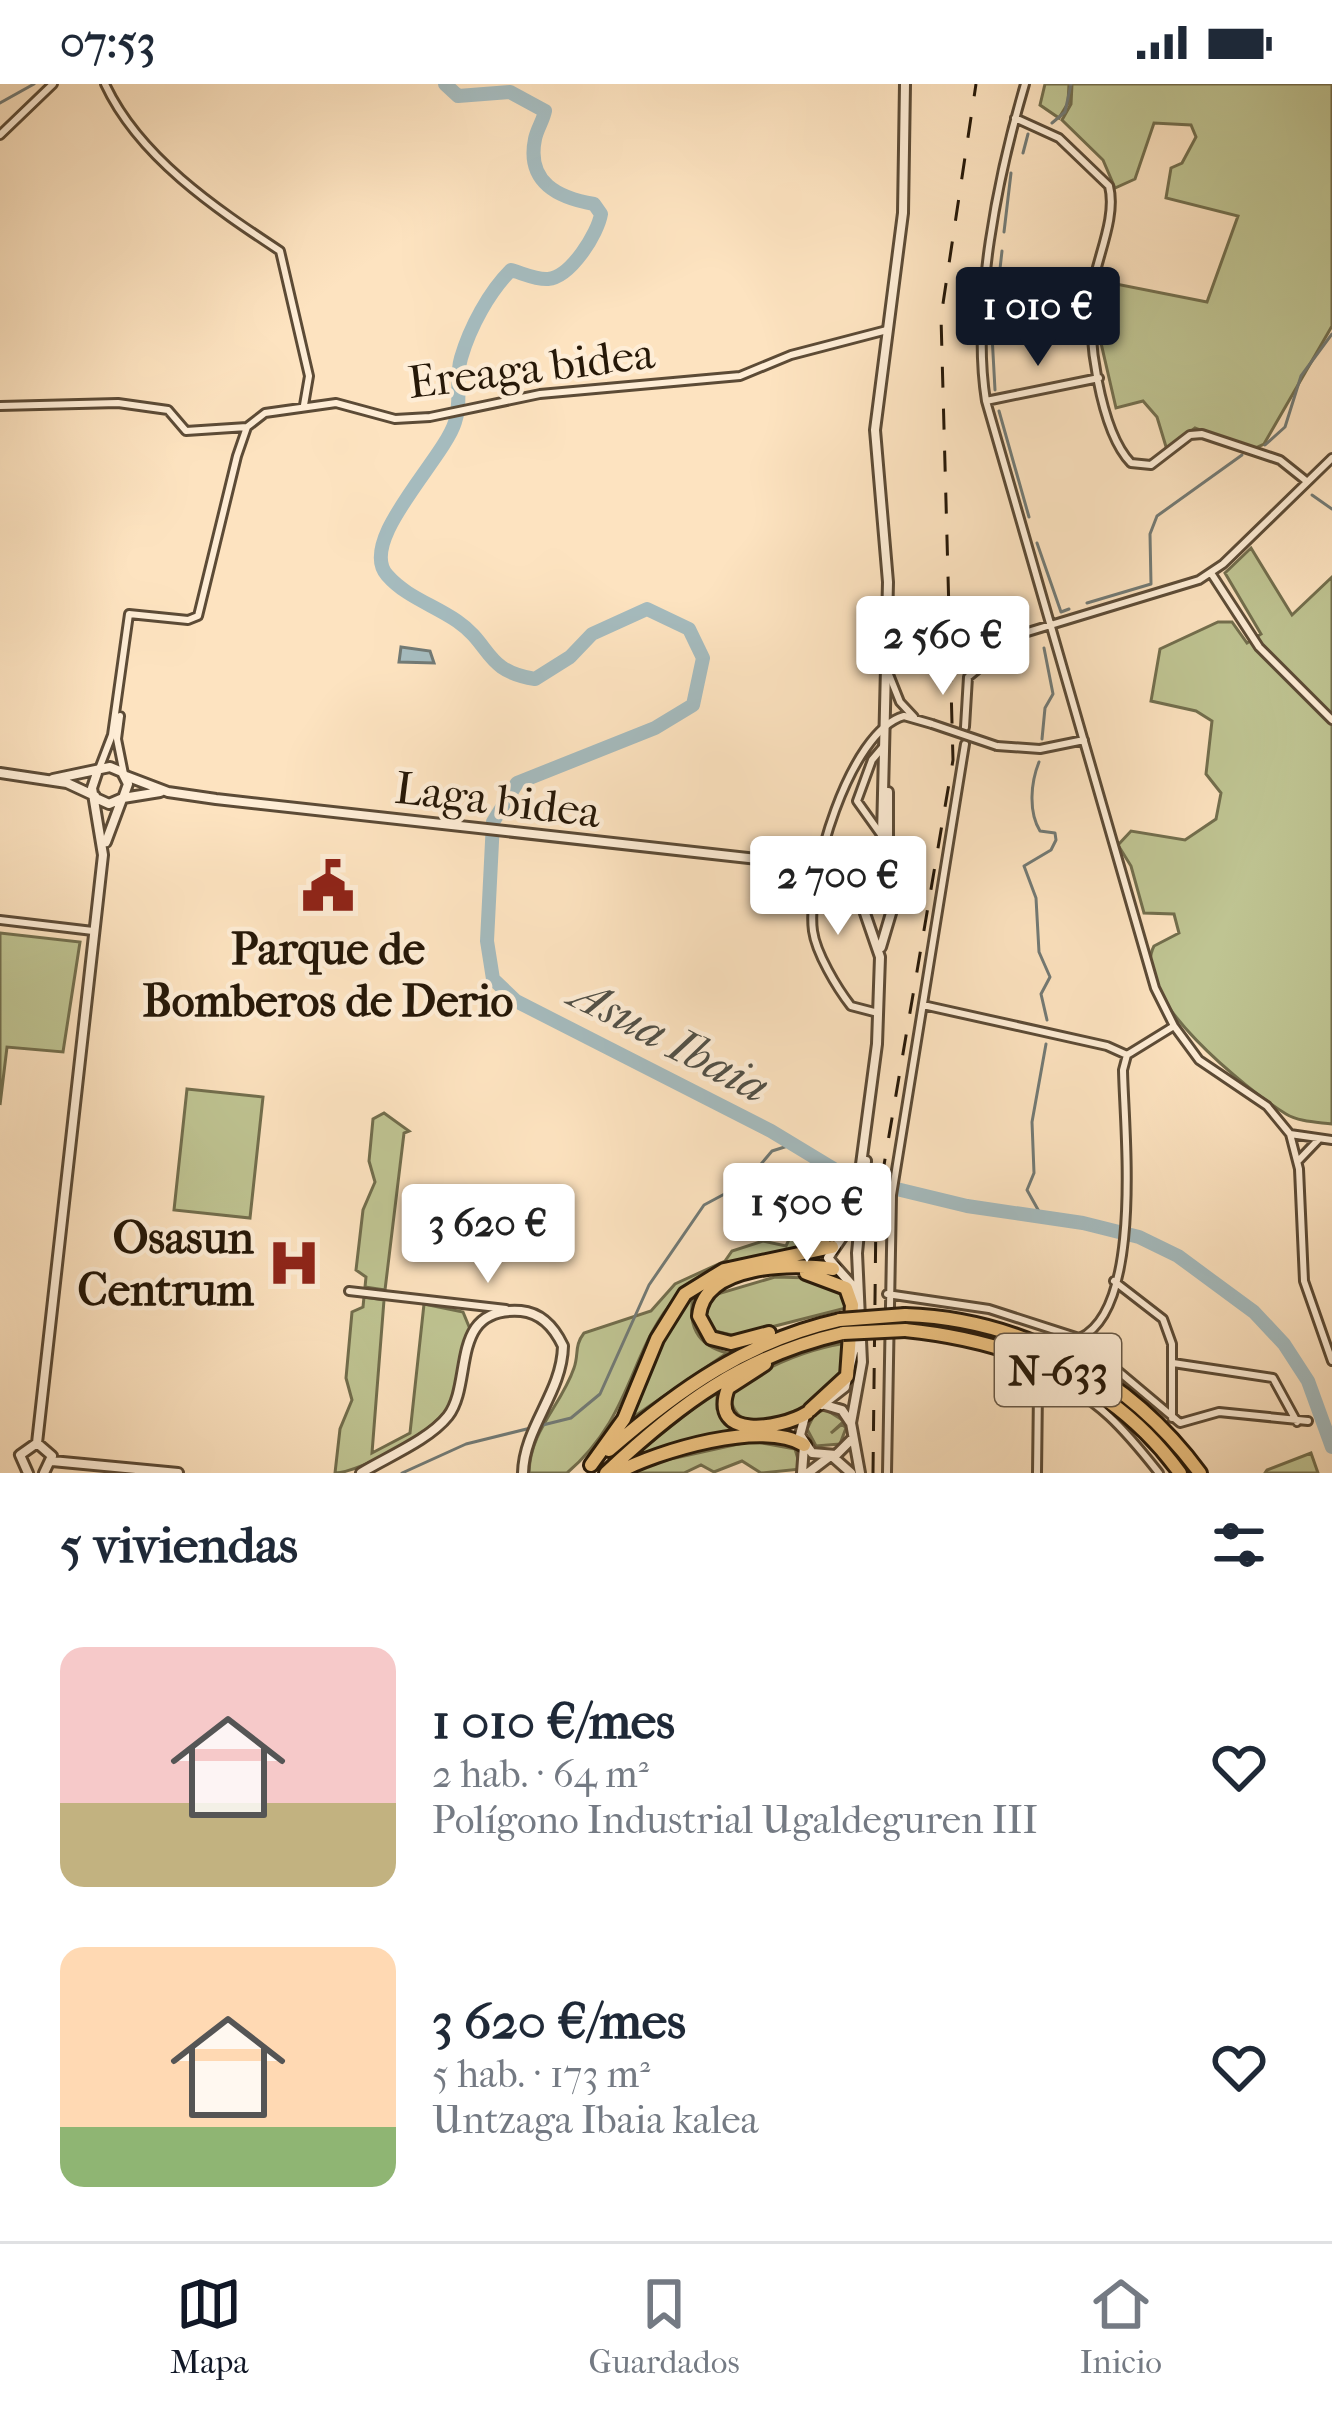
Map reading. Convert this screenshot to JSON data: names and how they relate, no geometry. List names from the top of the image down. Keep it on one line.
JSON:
{"streets":{"highway":["N-633"],"street":["Ereaga bidea","Laga bidea"]},"water":["Asua Ibaia"],"places":{"public building":["Parque de Bomberos de Derio"],"hospital":["Osasun Centrum"]},"page":{"status":"07:53","price":["1 010 €","2 560 €","2 700 €","1 500 €","3 620 €"],"heading":"5 viviendas","list":[{"name":"1 010 €/mes","note":"2 hab. · 64 m² · Polígono Industrial Ugaldeguren III"},{"name":"3 620 €/mes","note":"5 hab. · 173 m² · Untzaga Ibaia kalea"}],"tabs":["Mapa","Guardados","Inicio"]}}
